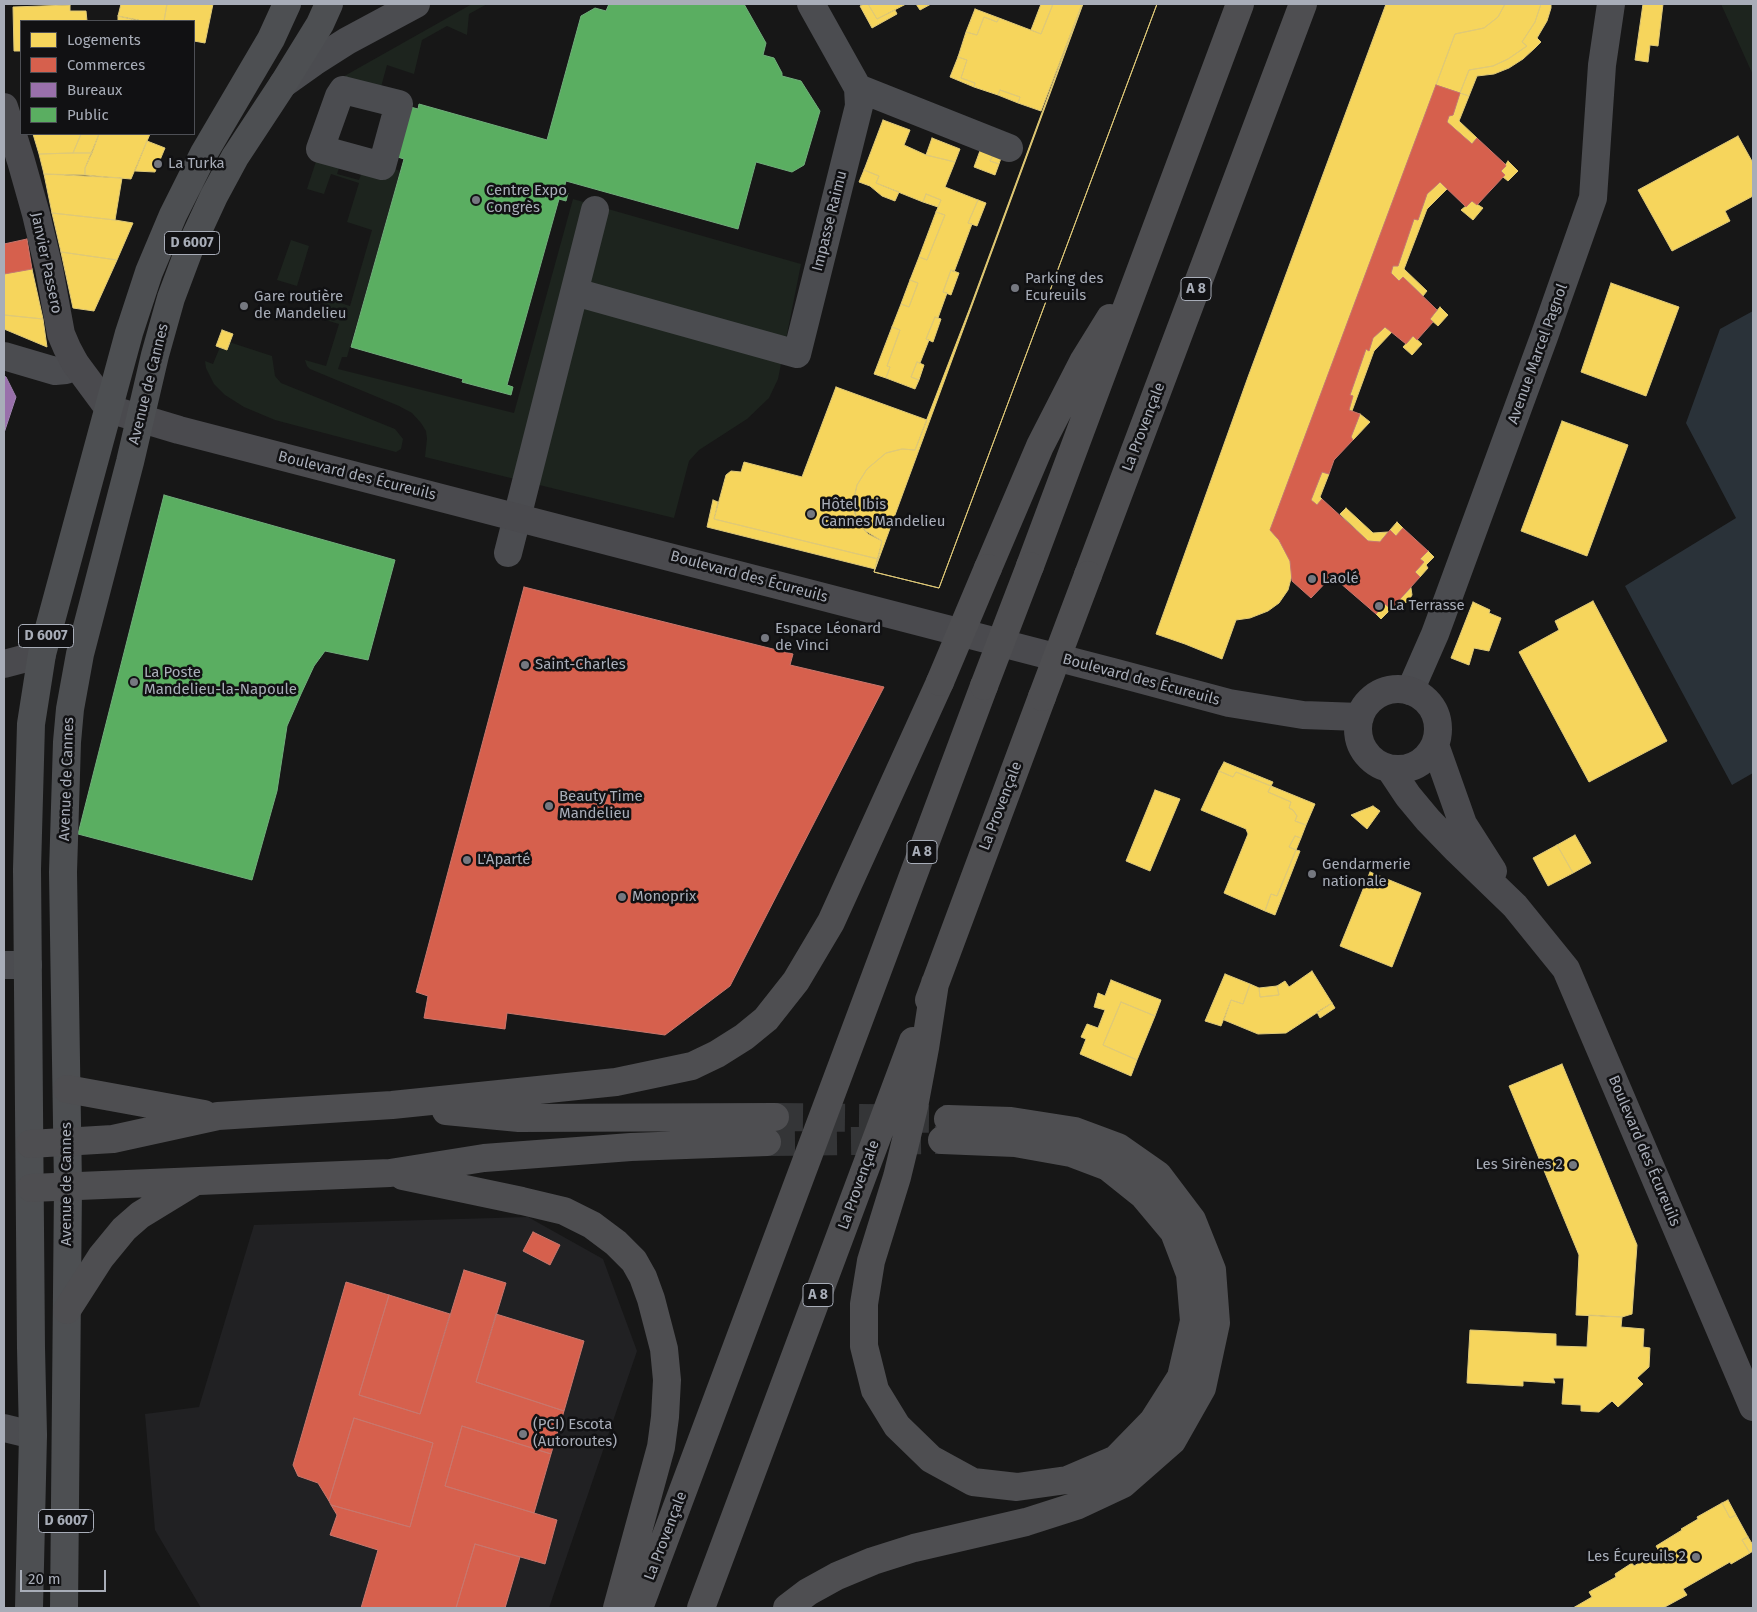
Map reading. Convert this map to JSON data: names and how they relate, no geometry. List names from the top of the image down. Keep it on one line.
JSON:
{"streets":{"highway":["A 8","La Provençale"],"main road":["D 6007","Avenue de Cannes"],"street":["Impasse Raimu","Janvier Passero","Avenue Marcel Pagnol","Boulevard des Écureuils"]},"crossings":[["Janvier Passero","Avenue de Cannes"],["Janvier Passero","Boulevard des Écureuils"],["Avenue Marcel Pagnol","Boulevard des Écureuils"],["Avenue de Cannes","Boulevard des Écureuils"]],"places":["La Turka","Centre Expo Congrès","Parking des Ecureuils","Gare routière de Mandelieu","Hôtel Ibis Cannes Mandelieu","Laolé","La Terrasse","Espace Léonard de Vinci","Saint-Charles","La Poste Mandelieu-la-Napoule","Beauty Time Mandelieu","L'Aparté","Gendarmerie nationale","Monoprix","Les Sirènes 2","(PCI) Escota (Autoroutes)","Les Écureuils 2"],"legend":["Logements","Commerces","Bureaux","Public"],"scale_bar":"20 m"}
